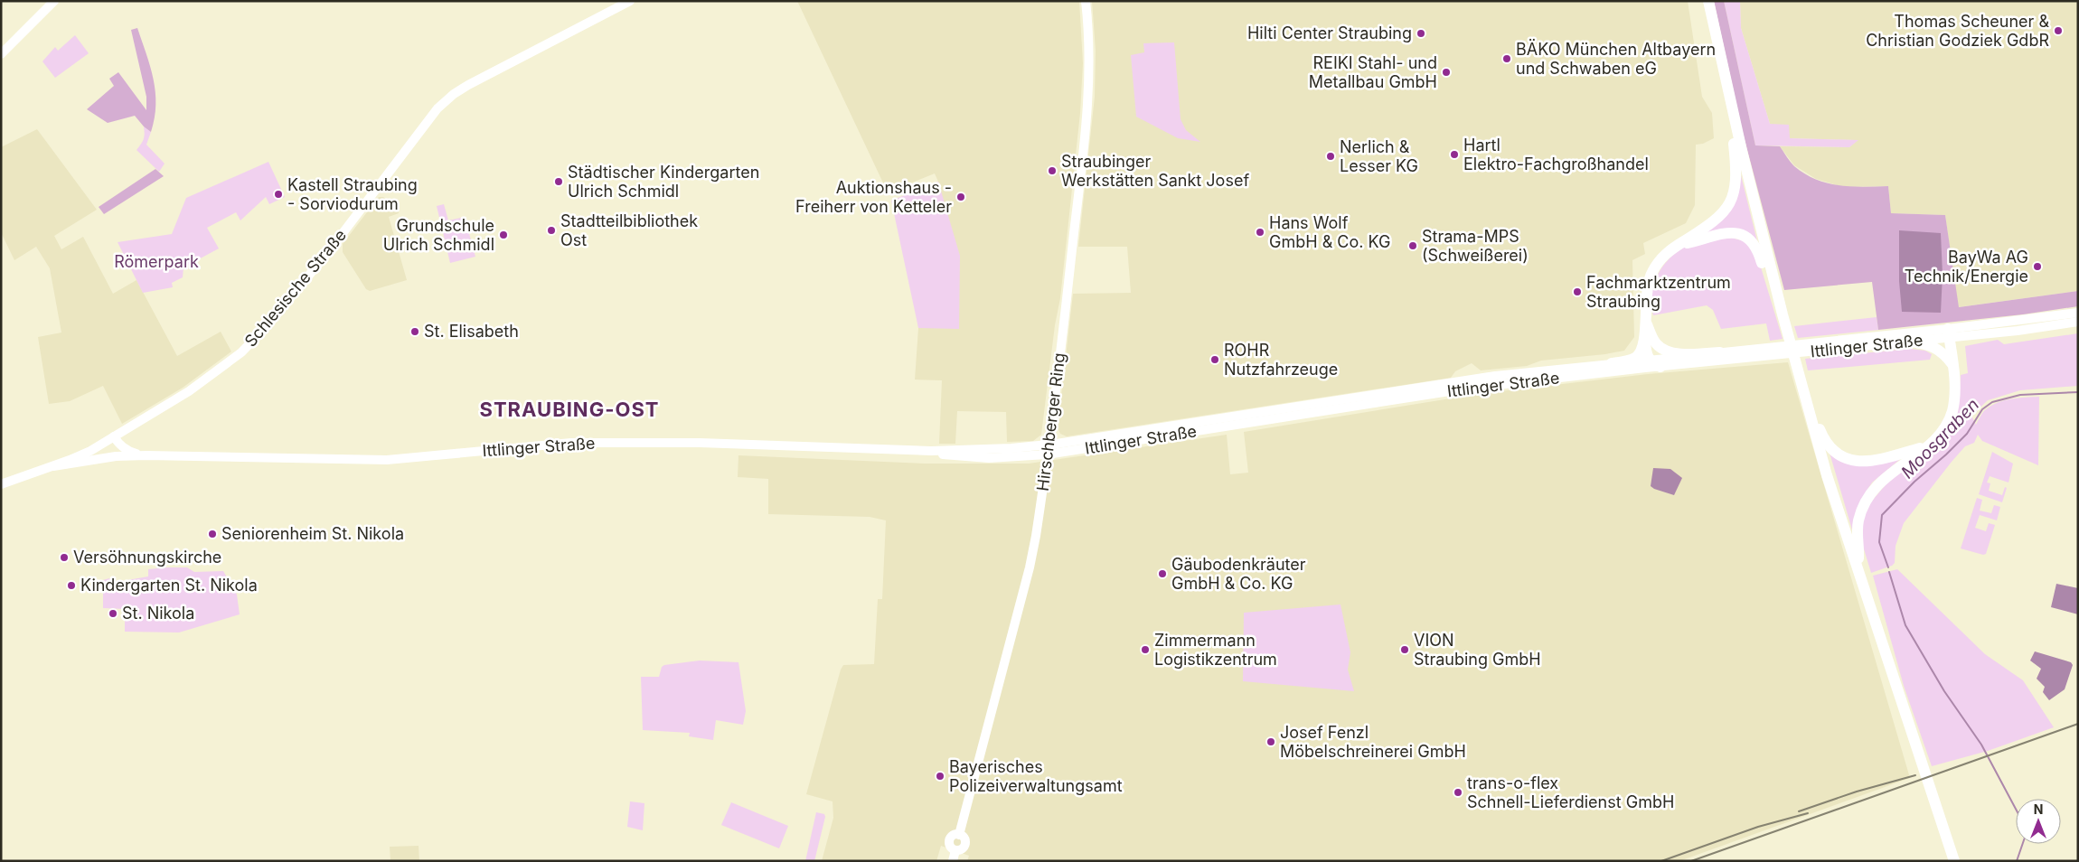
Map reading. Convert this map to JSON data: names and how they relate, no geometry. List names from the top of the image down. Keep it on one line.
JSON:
{"streets":{"street":["Schlesische Straße","Ittlinger Straße","Hirschberger Ring"]},"crossings":[["Schlesische Straße","Ittlinger Straße"],["Ittlinger Straße","Hirschberger Ring"]],"districts":["STRAUBING-OST"],"water":["Moosgraben"],"parks":["Römerpark"],"places":["Thomas Scheuner & Christian Godziek GdbR","Hilti Center Straubing","BÄKO München Altbayern und Schwaben eG","REIKI Stahl- und Metallbau GmbH","Hartl Elektro-Fachgroßhandel","Nerlich & Lesser KG","Straubinger Werkstätten Sankt Josef","Städtischer Kindergarten Ulrich Schmidl","Kastell Straubing - Sorviodurum","Auktionshaus - Freiherr von Ketteler","Stadtteilbibliothek Ost","Hans Wolf GmbH & Co. KG","Grundschule Ulrich Schmidl","Strama-MPS (Schweißerei)","BayWa AG Technik/Energie","Fachmarktzentrum Straubing","St. Elisabeth","ROHR Nutzfahrzeuge","Seniorenheim St. Nikola","Versöhnungskirche","Gäubodenkräuter GmbH & Co. KG","Kindergarten St. Nikola","St. Nikola","Zimmermann Logistikzentrum","VION Straubing GmbH","Josef Fenzl Möbelschreinerei GmbH","Bayerisches Polizeiverwaltungsamt","trans-o-flex Schnell-Lieferdienst GmbH"],"north":"top"}
